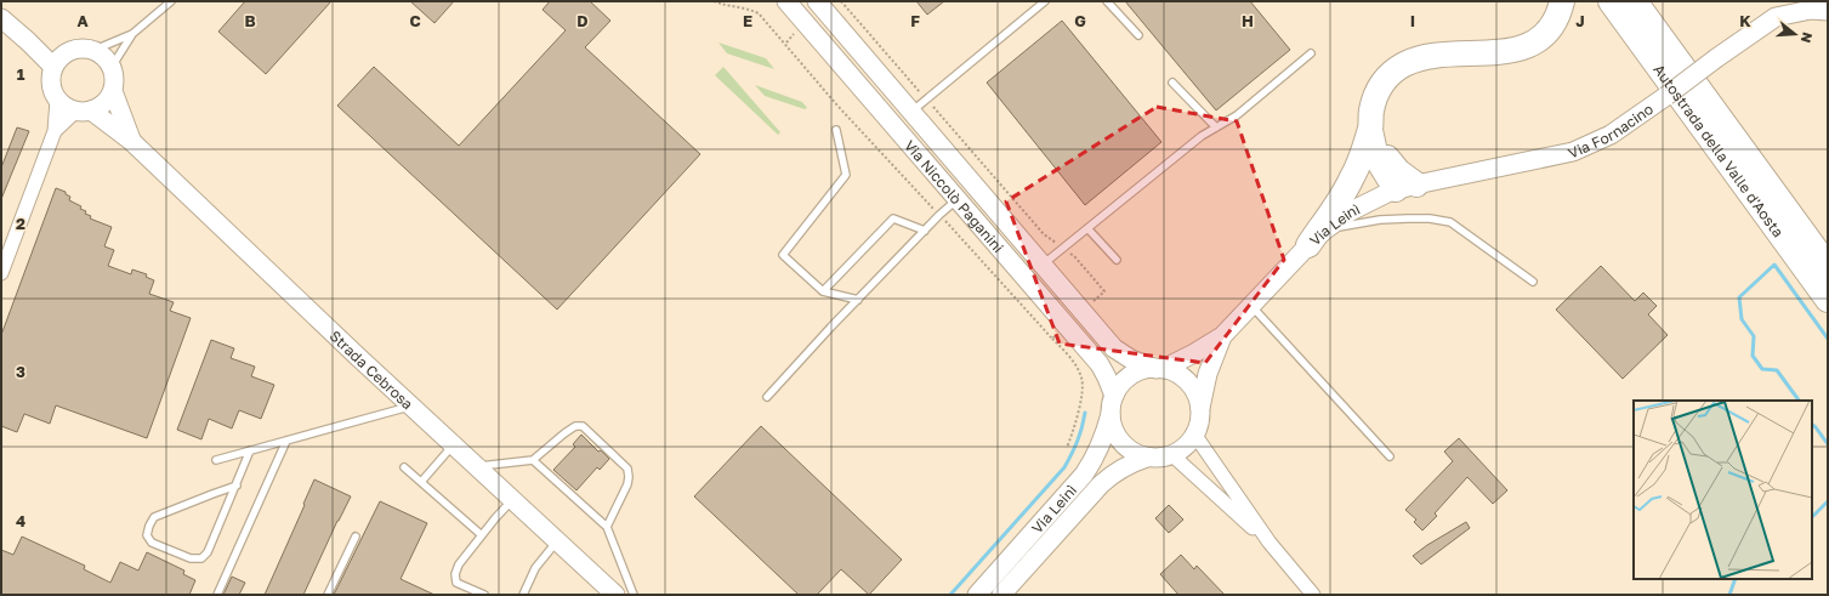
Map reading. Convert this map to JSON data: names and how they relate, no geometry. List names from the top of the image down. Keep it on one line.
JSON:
{"streets":{"highway":["Autostrada della Valle d'Aosta"],"street":["Via Fornacino","Via Niccolò Paganini","Via Leinì","Strada Cebrosa"]},"crossings":[["Via Fornacino","Via Leinì"],["Via Niccolò Paganini","Via Leinì"]],"north":"right","grid":{"columns":["A","B","C","D","E","F","G","H","I","J","K"],"rows":["1","2","3","4"]}}
